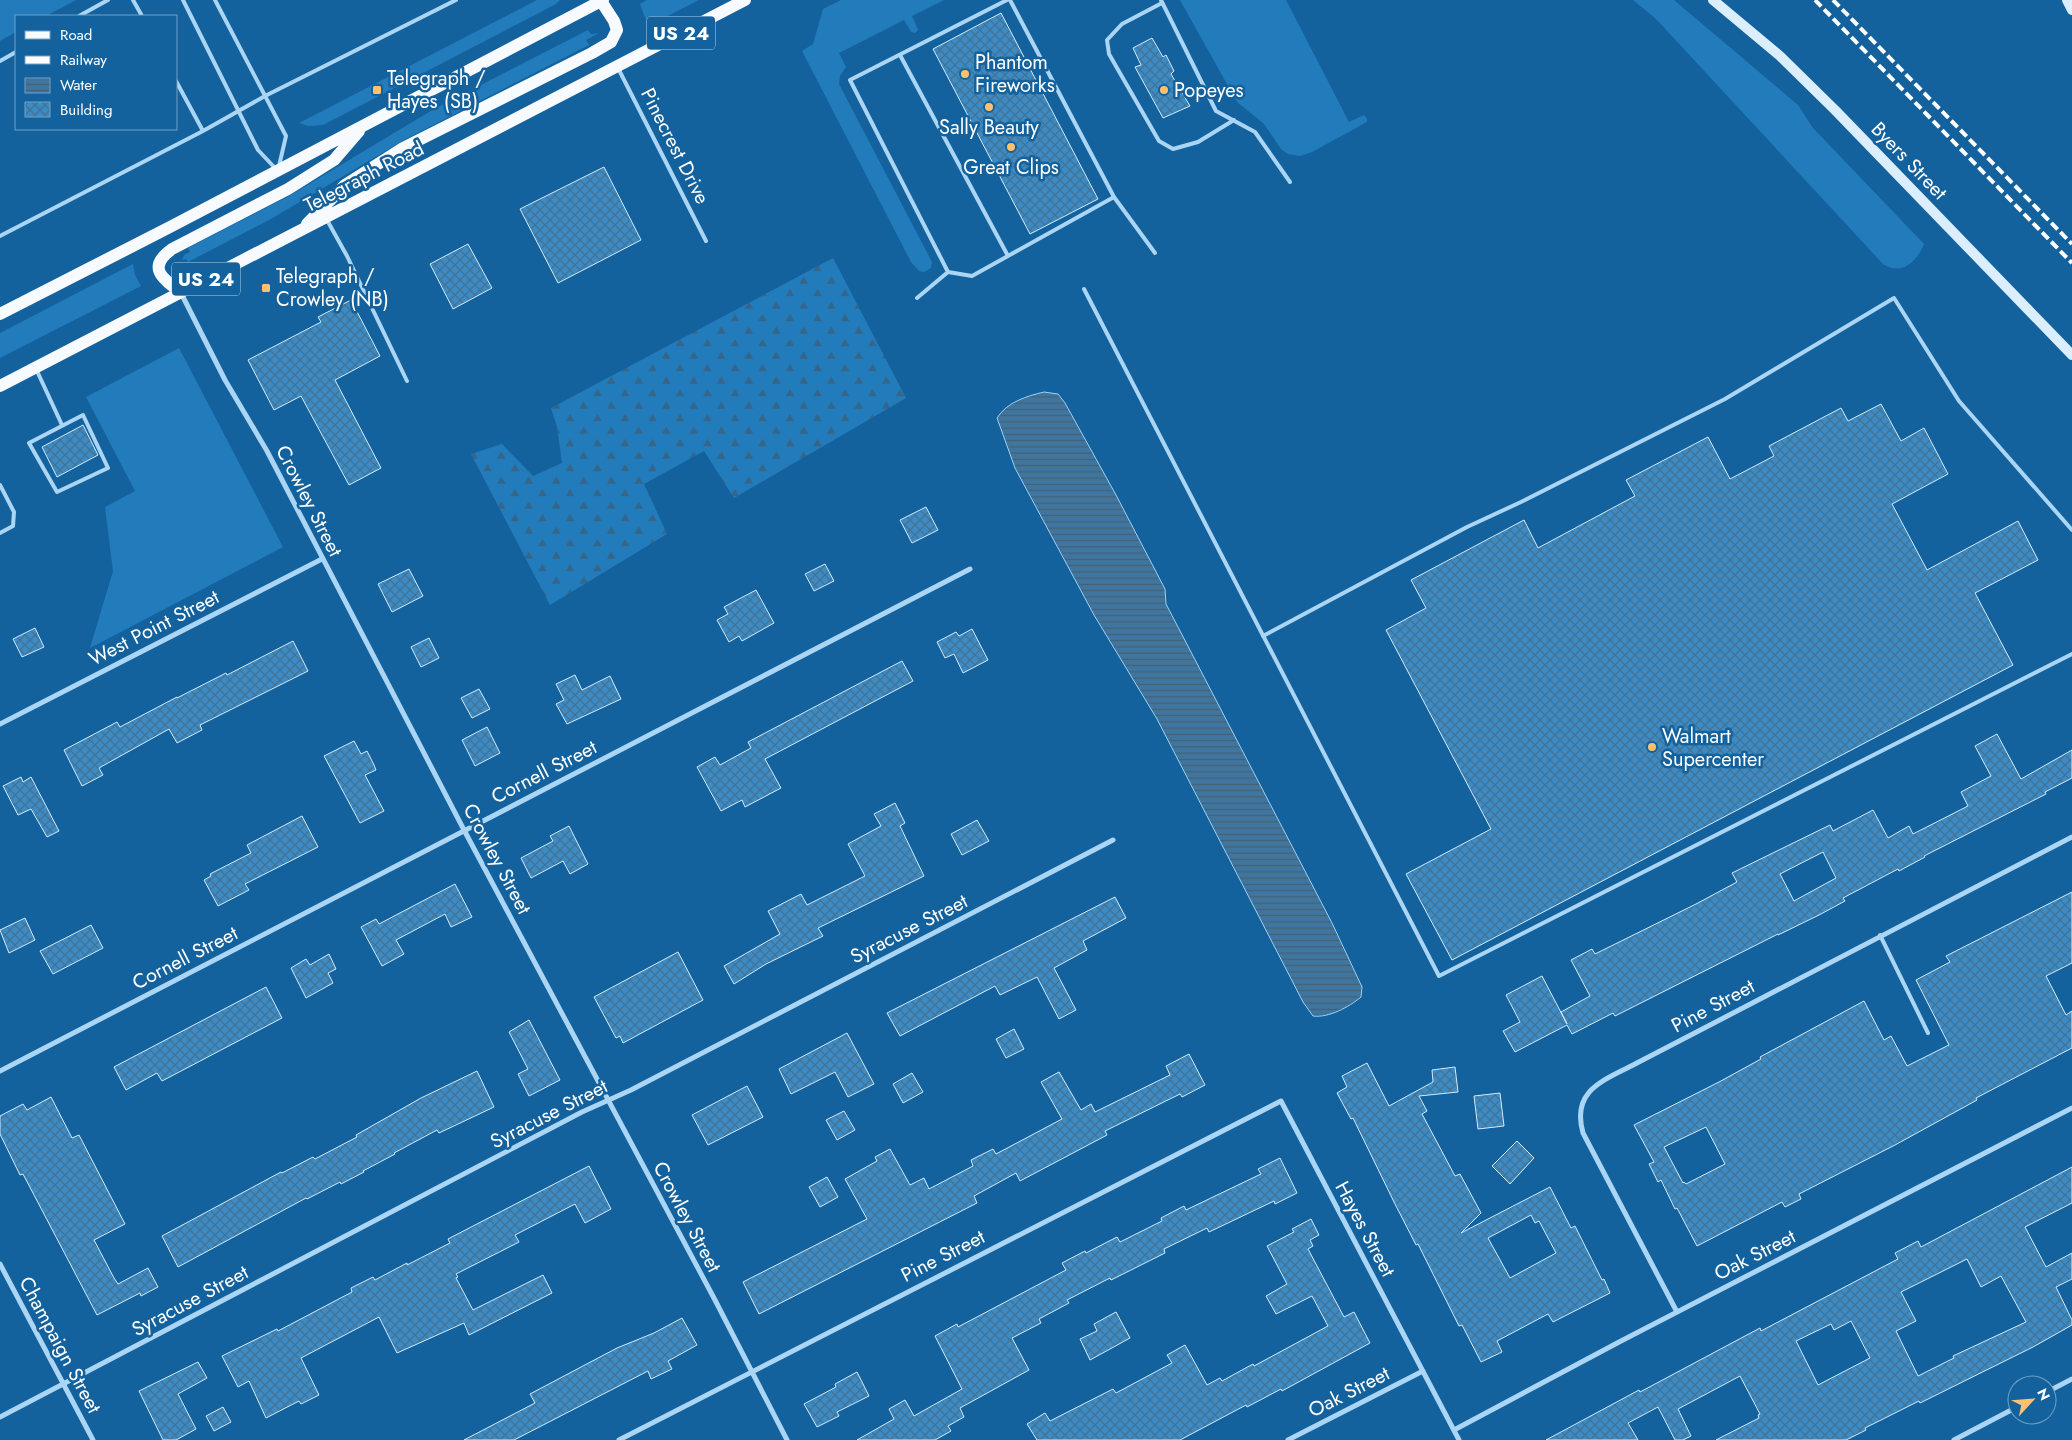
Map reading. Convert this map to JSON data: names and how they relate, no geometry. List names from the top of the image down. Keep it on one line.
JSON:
{"streets":{"main road":["US 24","Telegraph Road"],"street":["Byers Street","Crowley Street","West Point Street","Cornell Street","Syracuse Street","Pine Street","Hayes Street","Oak Street","Champaign Street"],"lane":["Pinecrest Drive"]},"crossings":[["Pinecrest Drive","Telegraph Road"],["Telegraph Road","Crowley Street"],["Crowley Street","West Point Street"],["Crowley Street","Cornell Street"],["Crowley Street","Syracuse Street"],["Crowley Street","Pine Street"],["Syracuse Street","Champaign Street"],["Pine Street","Hayes Street"],["Pine Street","Oak Street"],["Hayes Street","Oak Street"]],"places":{"other":["Phantom Fireworks","Popeyes","Sally Beauty","Great Clips","Walmart Supercenter"],"transit":["Telegraph / Hayes (SB)","Telegraph / Crowley (NB)"]},"legend":["Road","Railway","Water","Building"],"north":"top right"}
